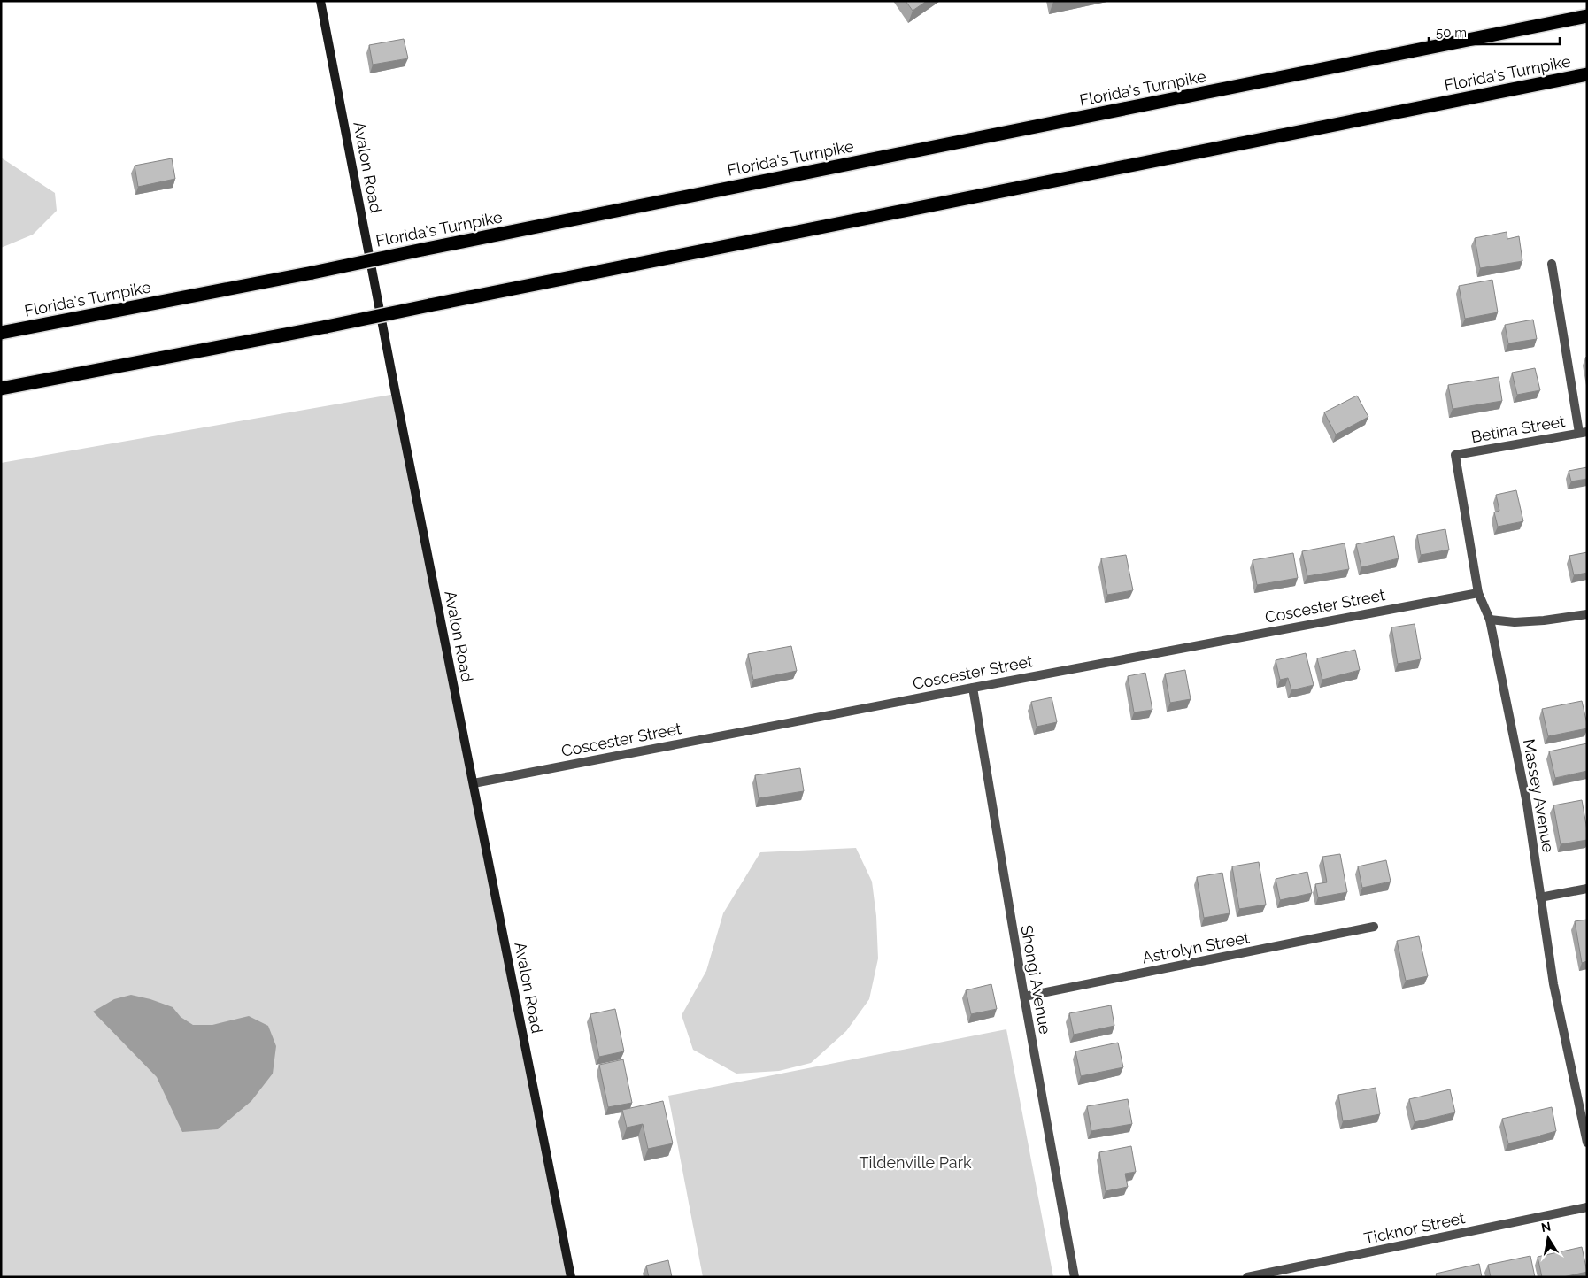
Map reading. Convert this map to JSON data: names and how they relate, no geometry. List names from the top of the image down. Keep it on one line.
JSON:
{"streets":{"highway":["Florida's Turnpike"],"main road":["Avalon Road"],"street":["Betina Street","Coscester Street","Massey Avenue","Astrolyn Street","Shongi Avenue","Ticknor Street"]},"crossings":[["Avalon Road","Coscester Street"],["Betina Street","Massey Avenue"],["Coscester Street","Massey Avenue"],["Coscester Street","Shongi Avenue"],["Astrolyn Street","Shongi Avenue"]],"parks":["Tildenville Park"],"scale_bar":"50 m","north":"top"}
